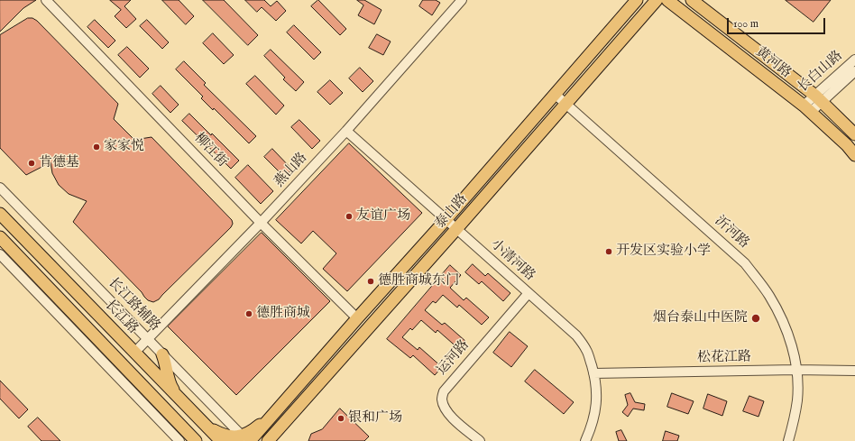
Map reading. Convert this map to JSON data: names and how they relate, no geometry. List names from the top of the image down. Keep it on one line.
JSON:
{"streets":{"main road":["黄河路","泰山路","长江路"],"street":["长白山路","柳江街","燕山路","沂河路","小清河路","长江路辅路","运河路","松花江路"]},"crossings":[["黄河路","长白山路"],["柳江街","燕山路"],["柳江街","泰山路"],["燕山路","小清河路"],["燕山路","长江路辅路"],["燕山路","长江路"],["泰山路","沂河路"],["泰山路","小清河路"],["泰山路","长江路辅路"],["沂河路","松花江路"],["小清河路","运河路"],["小清河路","松花江路"]],"places":["家家悦","肯德基","友谊广场","开发区实验小学","德胜商城东门","德胜商城","烟台泰山中医院","银和广场"],"scale_bar":"100 m"}
